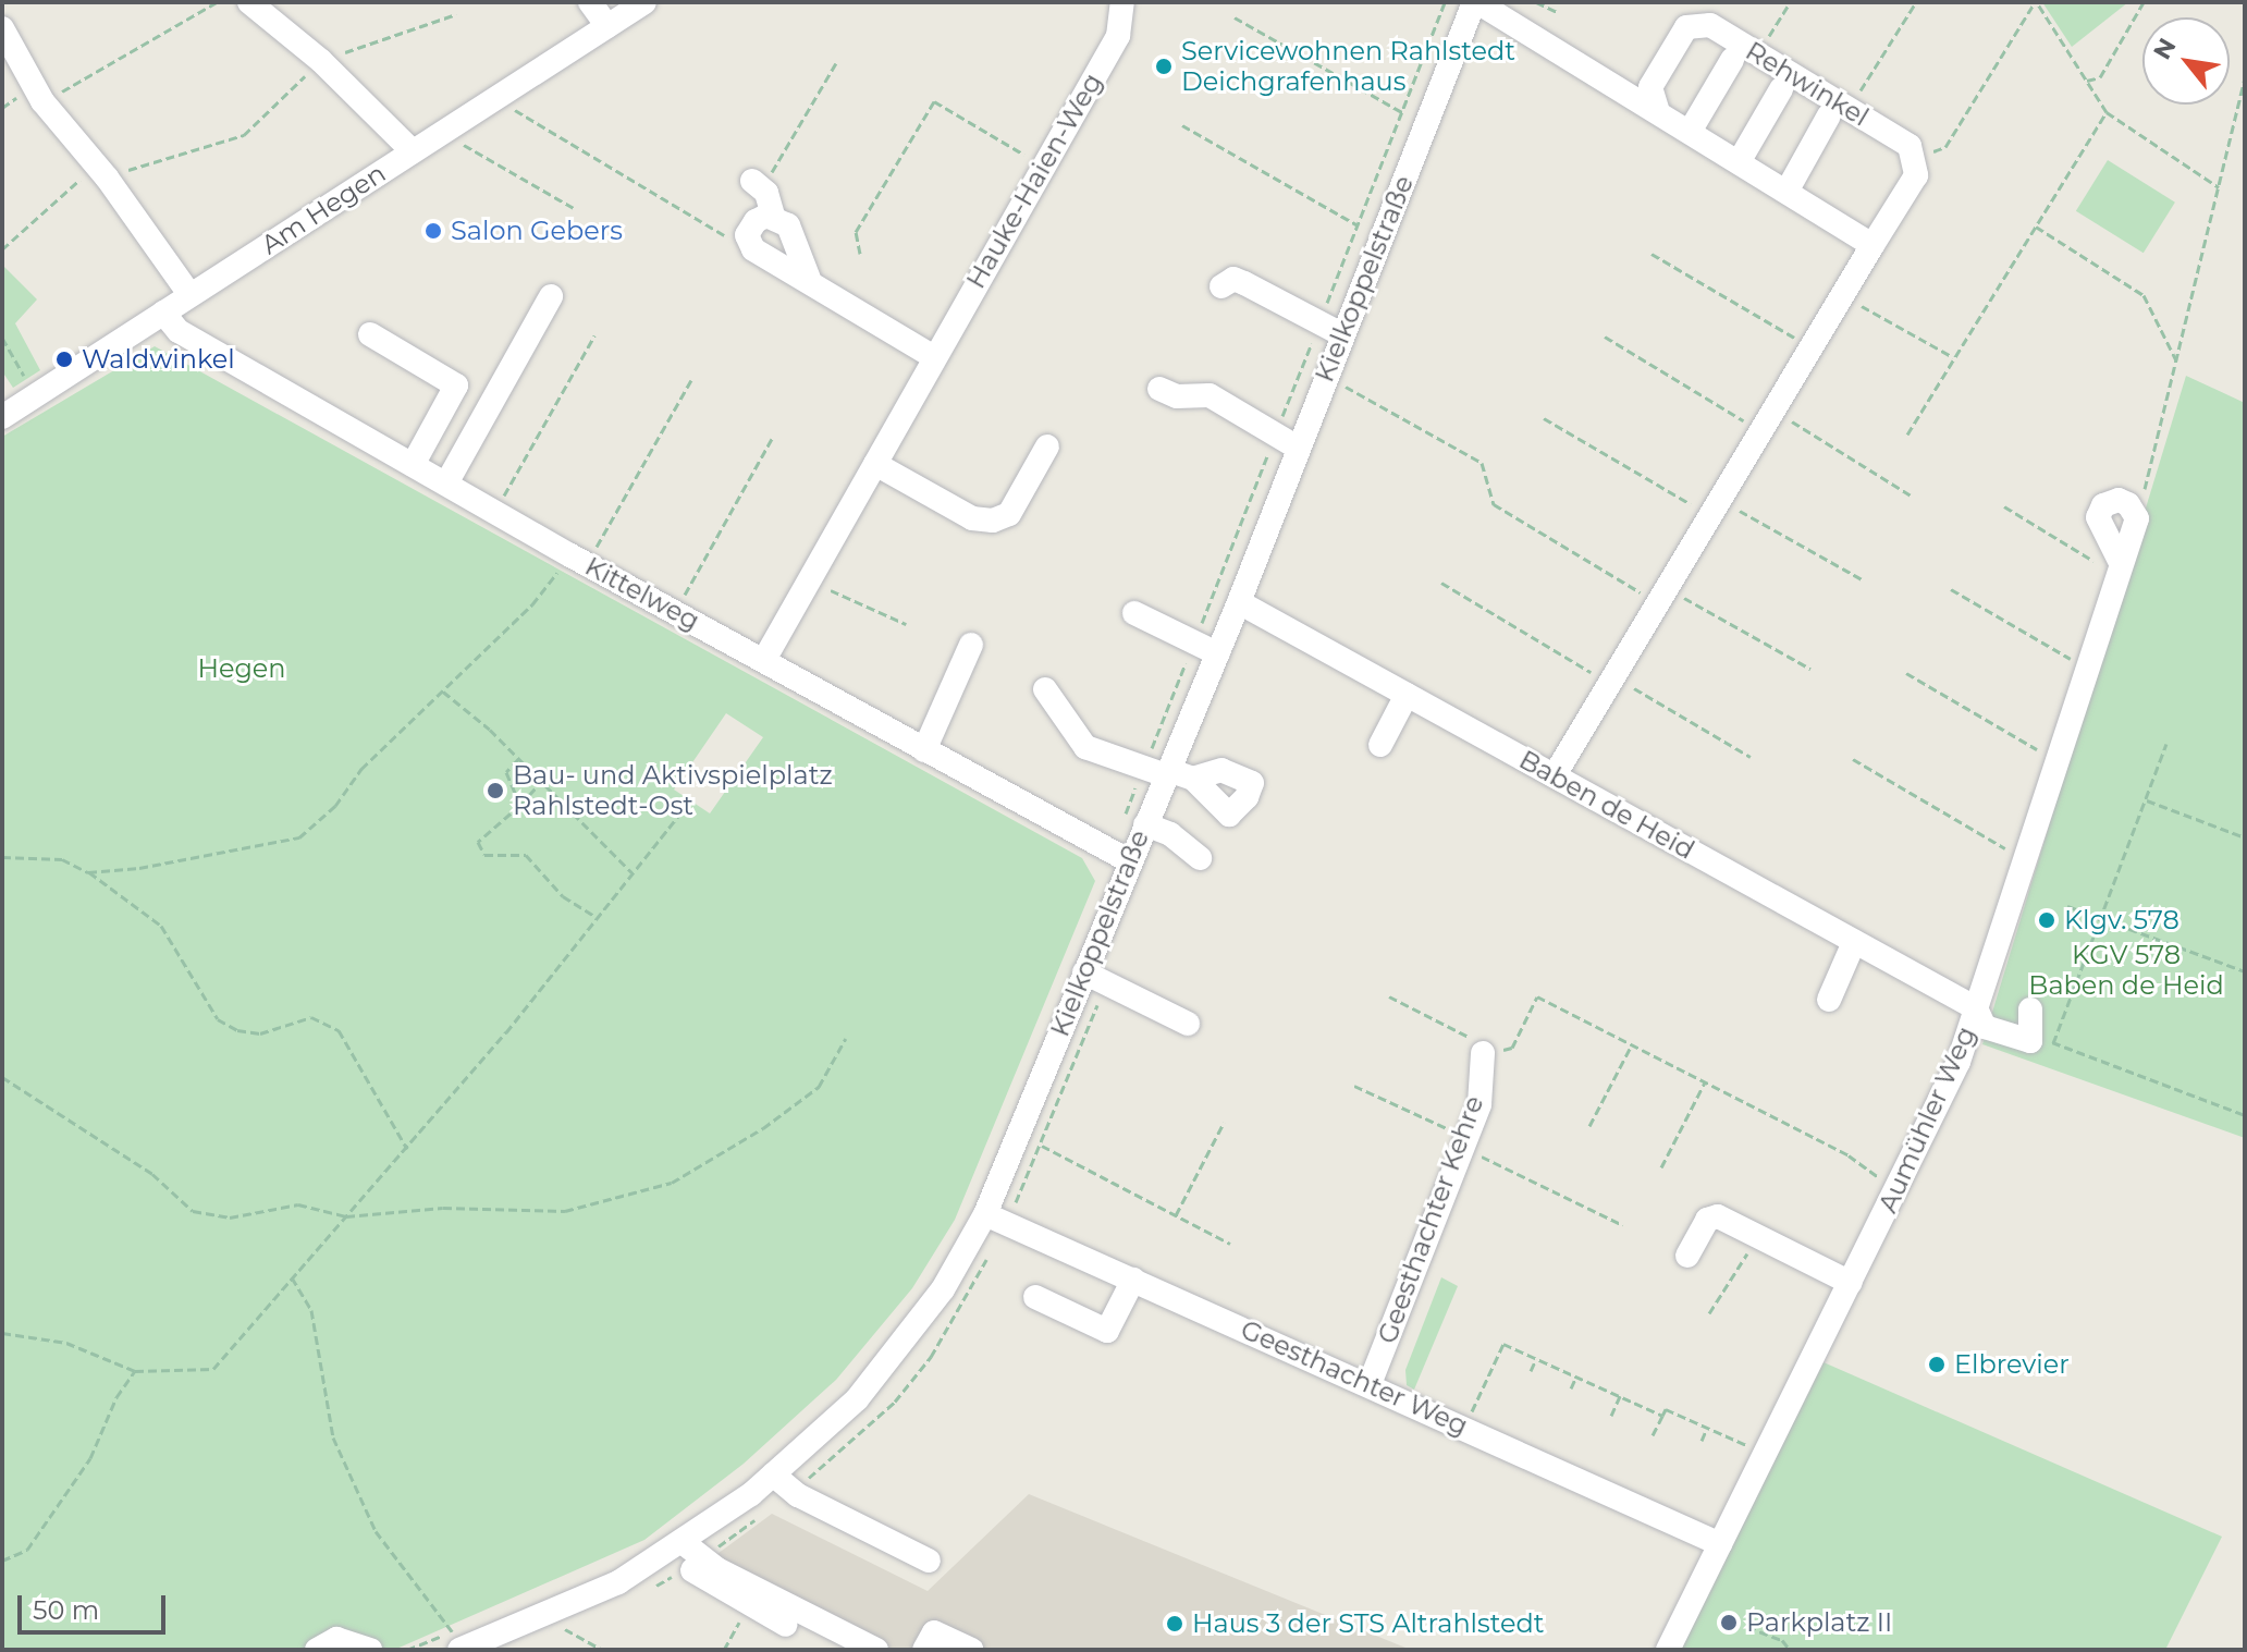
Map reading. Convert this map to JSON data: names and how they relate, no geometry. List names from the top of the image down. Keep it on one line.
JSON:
{"streets":{"street":["Rehwinkel","Hauke-Haien-Weg","Am Hegen","Kielkoppelstraße","Kittelweg","Baben de Heid","Aumühler Weg","Geesthachter Kehre","Geesthachter Weg"]},"crossings":[["Hauke-Haien-Weg","Kittelweg"],["Am Hegen","Kittelweg"],["Kielkoppelstraße","Kittelweg"],["Kielkoppelstraße","Baben de Heid"],["Kielkoppelstraße","Geesthachter Weg"],["Baben de Heid","Aumühler Weg"],["Aumühler Weg","Geesthachter Weg"],["Geesthachter Kehre","Geesthachter Weg"]],"parks":["Hegen","KGV 578 Baben de Heid"],"places":["Servicewohnen Rahlstedt Deichgrafenhaus","Salon Gebers","Waldwinkel","Bau- und Aktivspielplatz Rahlstedt-Ost","Klgv. 578","Elbrevier","Parkplatz II","Haus 3 der STS Altrahlstedt"],"scale_bar":"50 m","north":"top left"}
